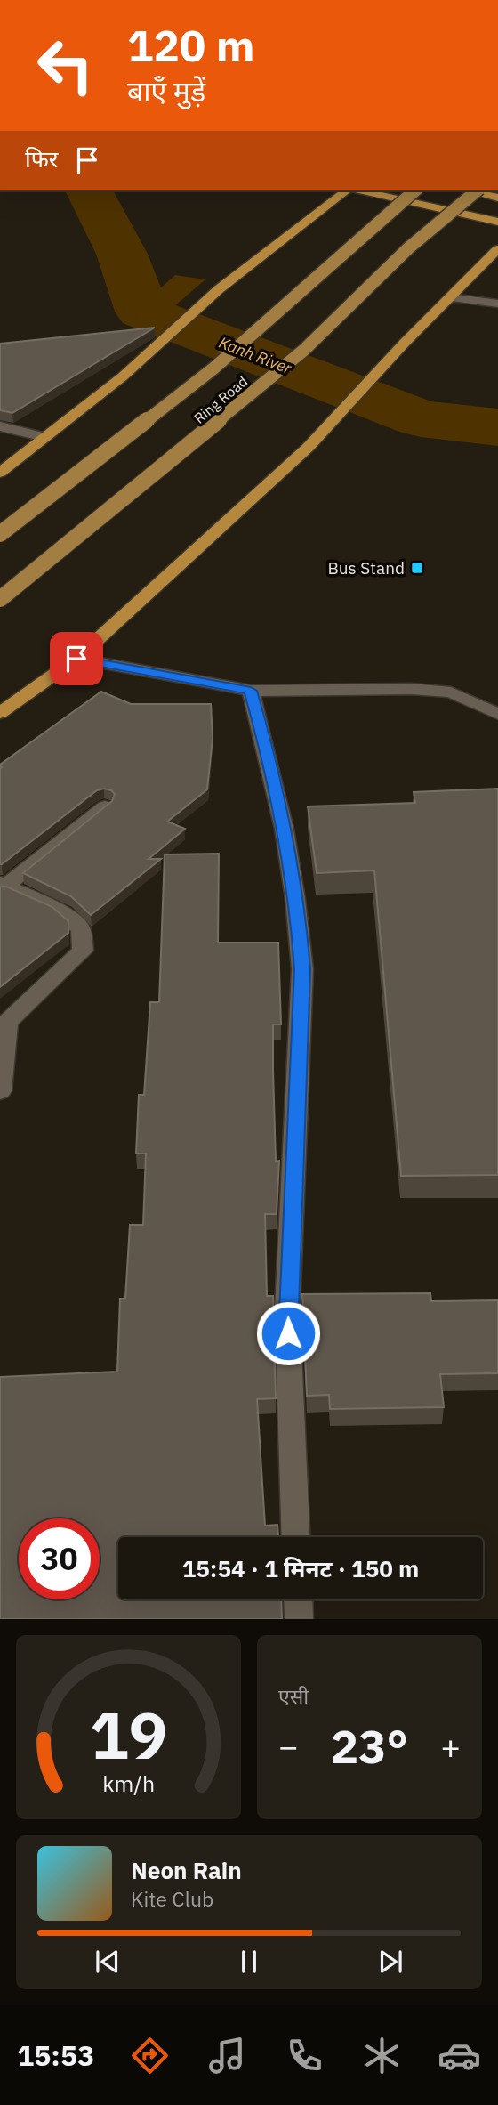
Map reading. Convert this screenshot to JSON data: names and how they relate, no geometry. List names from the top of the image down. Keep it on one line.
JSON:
{"streets":{"main road":["Ring Road"]},"water":["Kanh River"],"places":{"transit":["Bus Stand"]},"page":{"turn":["120 m","बाएँ मुड़ें"],"then":"फिर","limit":"30","trip":"15:54 · 1 मिनट · 150 m","tile":"एसी","heat":["−","23°","+"],"song":["Neon Rain","Kite Club"],"tabs":"15:53","gauge":["19","km/h"]}}
